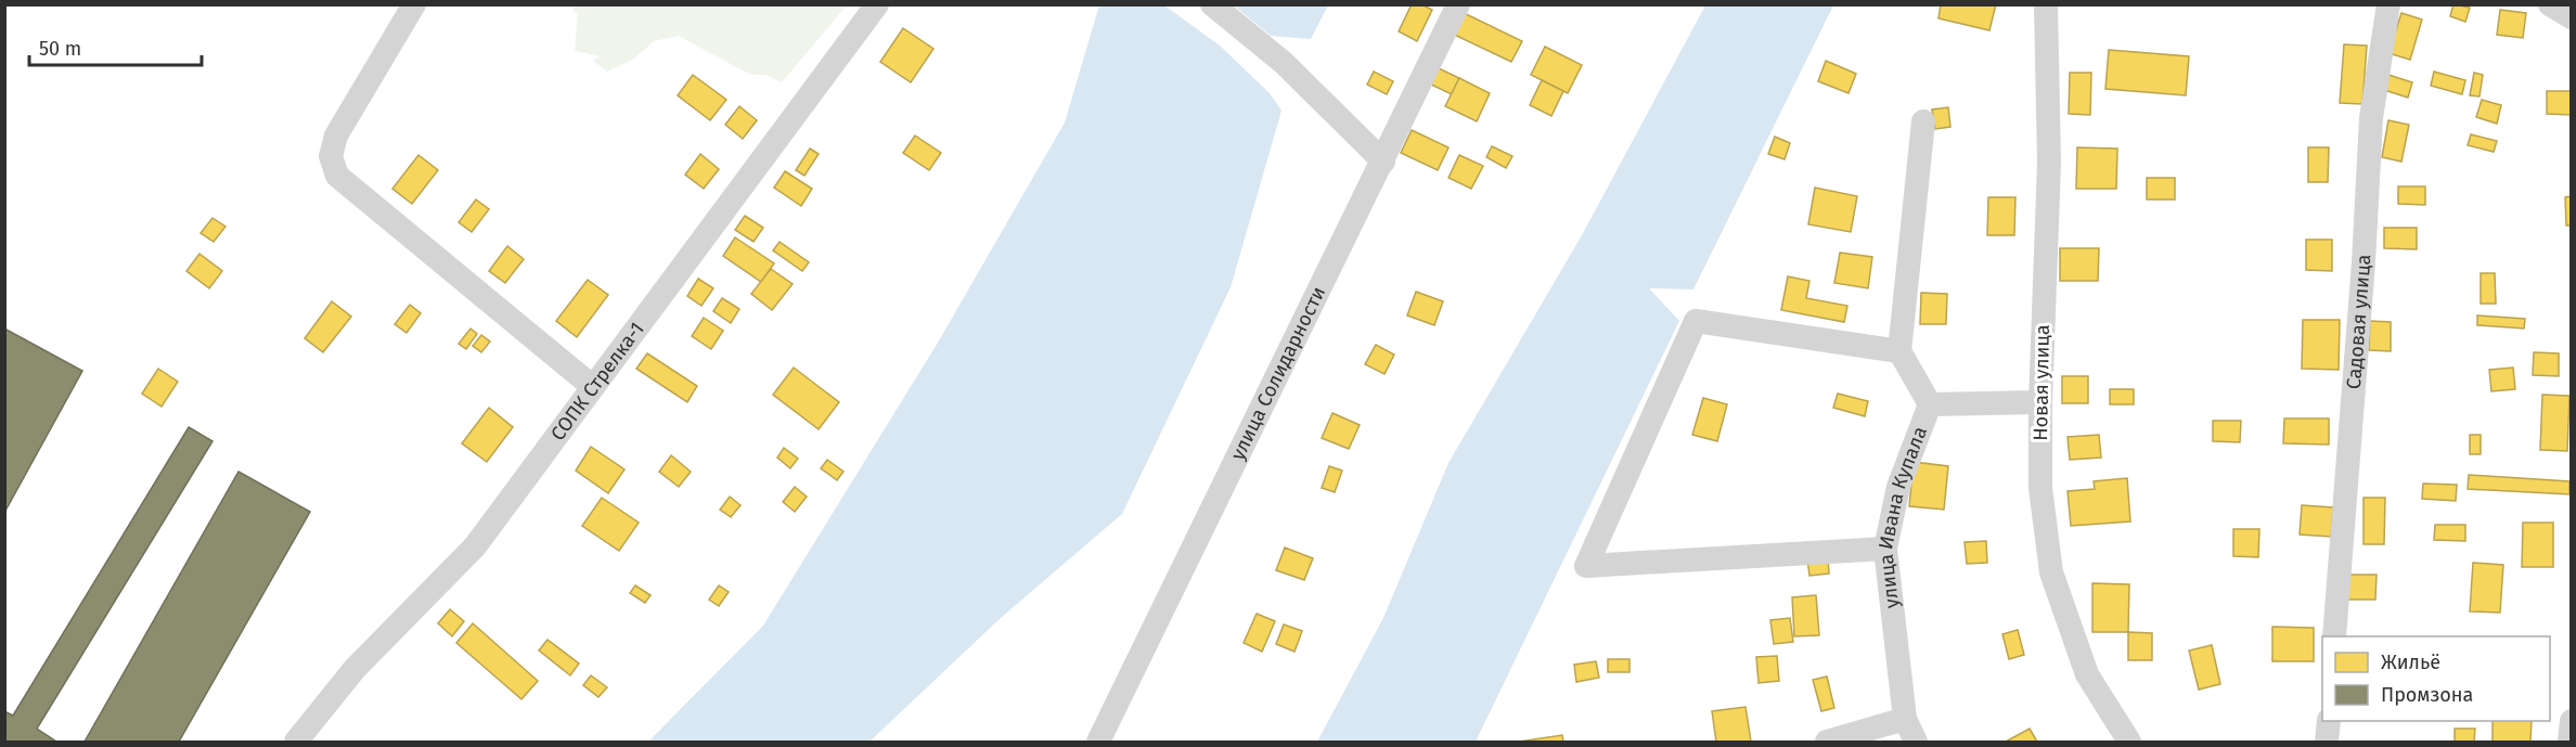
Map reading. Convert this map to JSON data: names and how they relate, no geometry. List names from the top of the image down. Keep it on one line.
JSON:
{"streets":{"street":["Садовая улица","улица Солидарности","СОПК Стрелка-1","Новая улица","улица Ивана Купала"]},"crossings":[["Новая улица","улица Ивана Купала"]],"legend":["Жильё","Промзона"],"scale_bar":"50 m"}
